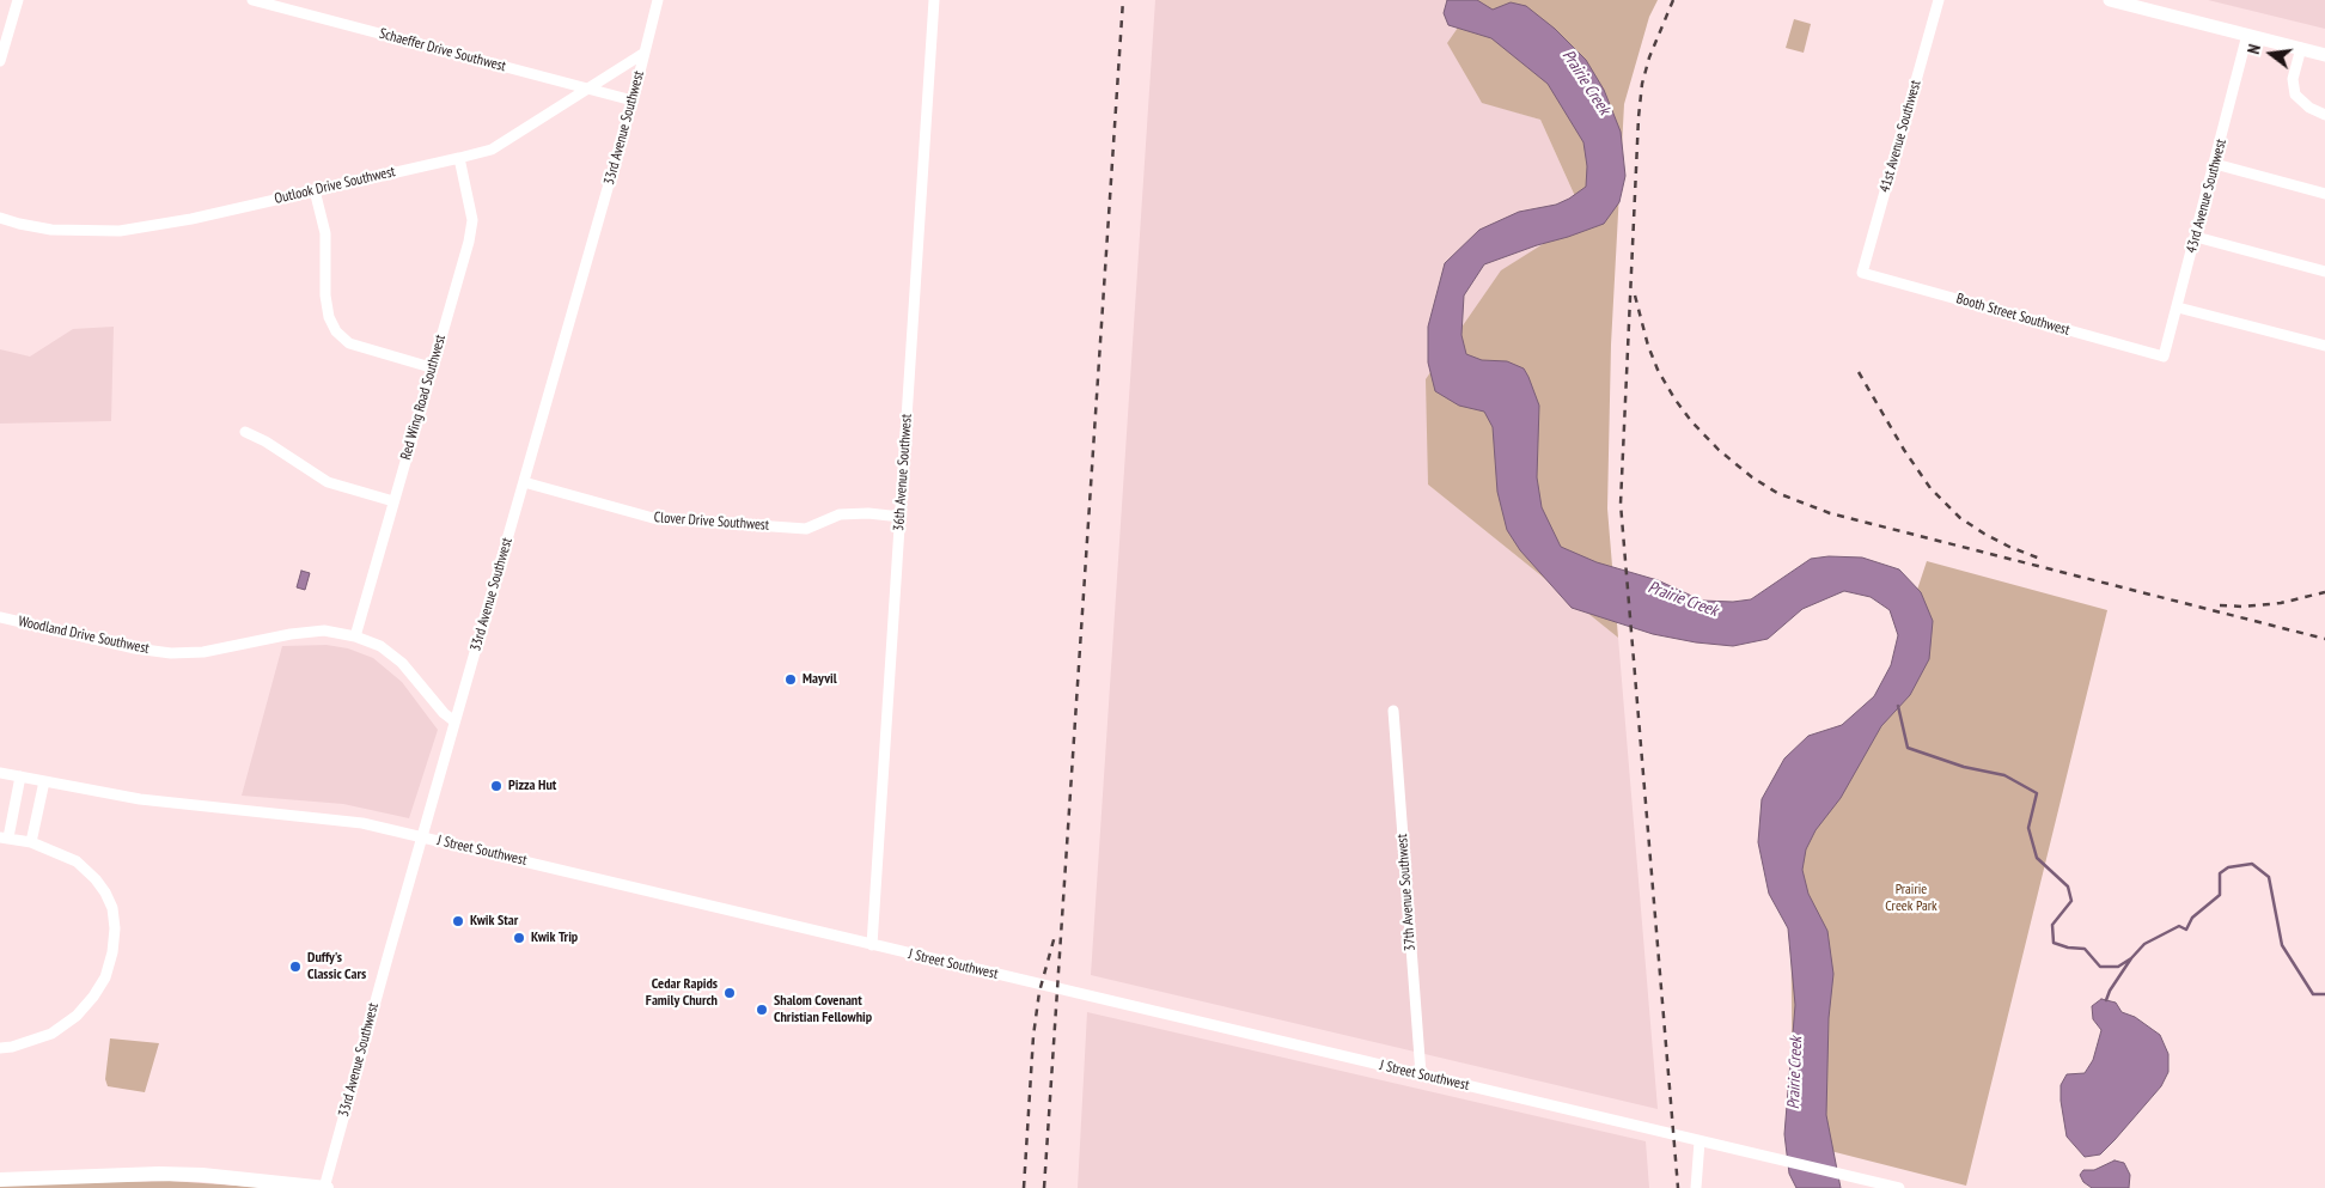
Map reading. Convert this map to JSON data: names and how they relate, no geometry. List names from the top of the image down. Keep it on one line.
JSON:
{"streets":{"street":["Schaeffer Drive Southwest","33rd Avenue Southwest","41st Avenue Southwest","Outlook Drive Southwest","43rd Avenue Southwest","Booth Street Southwest","Red Wing Road Southwest","36th Avenue Southwest","Clover Drive Southwest","Woodland Drive Southwest","J Street Southwest","37th Avenue Southwest"]},"crossings":[["Schaeffer Drive Southwest","33rd Avenue Southwest"],["Schaeffer Drive Southwest","Outlook Drive Southwest"],["33rd Avenue Southwest","Outlook Drive Southwest"],["33rd Avenue Southwest","Clover Drive Southwest"],["33rd Avenue Southwest","Woodland Drive Southwest"],["33rd Avenue Southwest","J Street Southwest"],["41st Avenue Southwest","Booth Street Southwest"],["Outlook Drive Southwest","Red Wing Road Southwest"],["43rd Avenue Southwest","Booth Street Southwest"],["Red Wing Road Southwest","Woodland Drive Southwest"],["36th Avenue Southwest","Clover Drive Southwest"],["36th Avenue Southwest","J Street Southwest"],["J Street Southwest","37th Avenue Southwest"]],"water":["Prairie Creek"],"parks":["Prairie Creek Park"],"places":["Mayvil","Pizza Hut","Kwik Star","Kwik Trip","Duffy's Classic Cars","Cedar Rapids Family Church","Shalom Covenant Christian Fellowhip"],"north":"left"}
